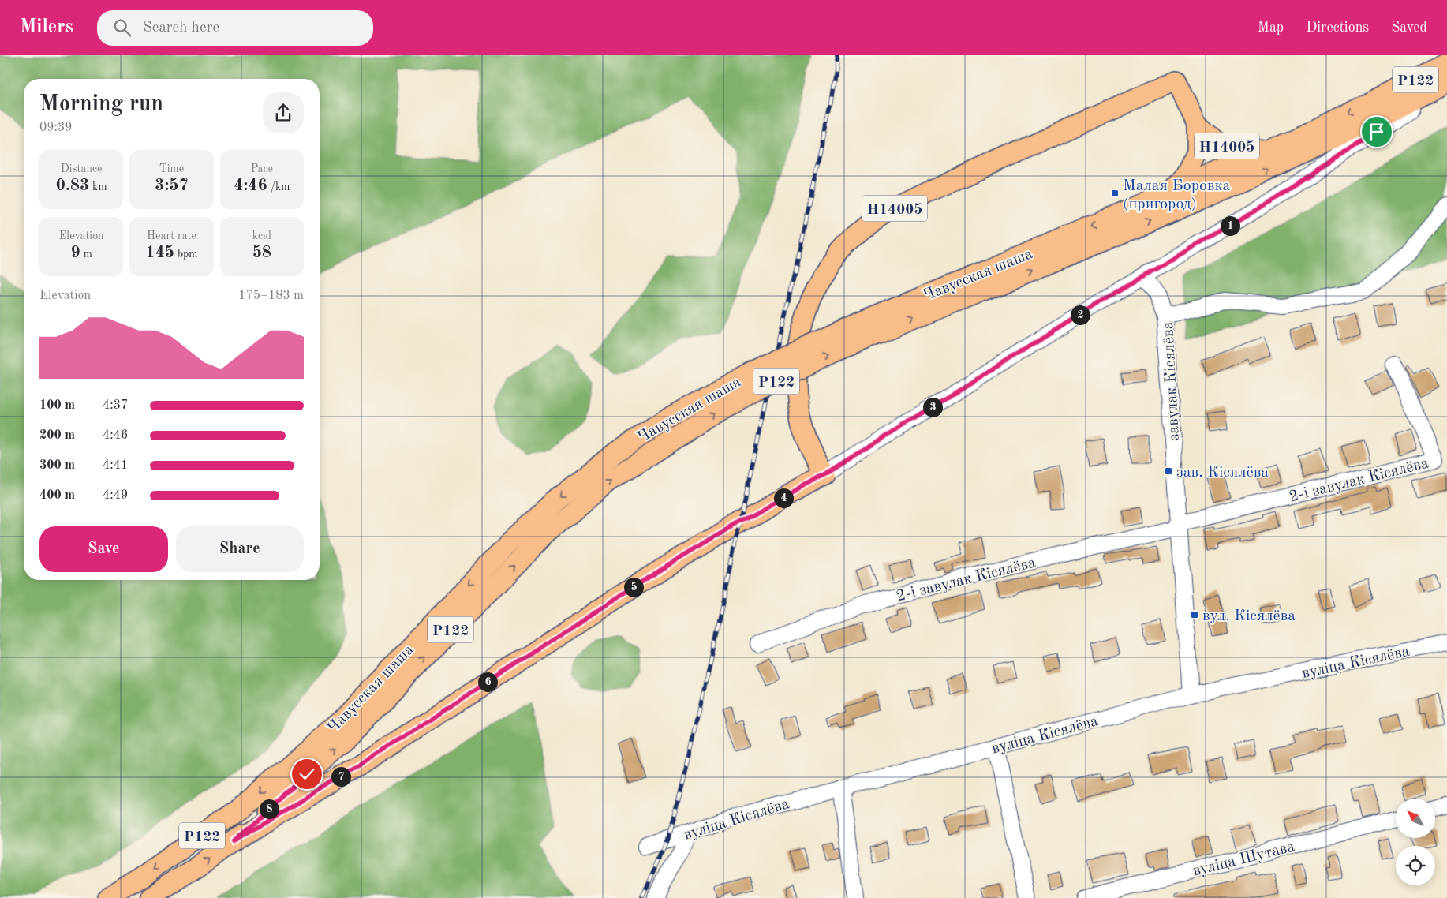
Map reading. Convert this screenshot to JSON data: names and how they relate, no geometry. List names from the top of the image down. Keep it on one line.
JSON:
{"streets":{"main road":["Р122","Н14005","Чавусская шаша"],"street":["завулак Кісялёва","2-і завулак Кісялёва","вуліца Кісялёва","вуліца Шутава"]},"crossings":[["Н14005","Чавусская шаша"],["завулак Кісялёва","2-і завулак Кісялёва"],["завулак Кісялёва","вуліца Кісялёва"]],"places":{"transit":["Малая Боровка (пригород)","зав. Кісялёва","вул. Кісялёва"]},"north":"top left","page":{"header":"Milers","search":"Search here","nav":["Map","Directions","Saved"],"heading":["Morning run","09:39"],"stats":[["Distance","0.83 km"],["Time","3:57"],["Pace","4:46 /km"],["Elevation","9 m"],["Heart rate","145 bpm"],["kcal","58"]],"pins":["1","2","3","4","5","6","7","8"],"chart":["Elevation","175–183 m"],"list":[{"name":"100 m","note":"4:37"},{"name":"200 m","note":"4:46"},{"name":"300 m","note":"4:41"},{"name":"400 m","note":"4:49"}],"buttons":["Save","Share"]}}
